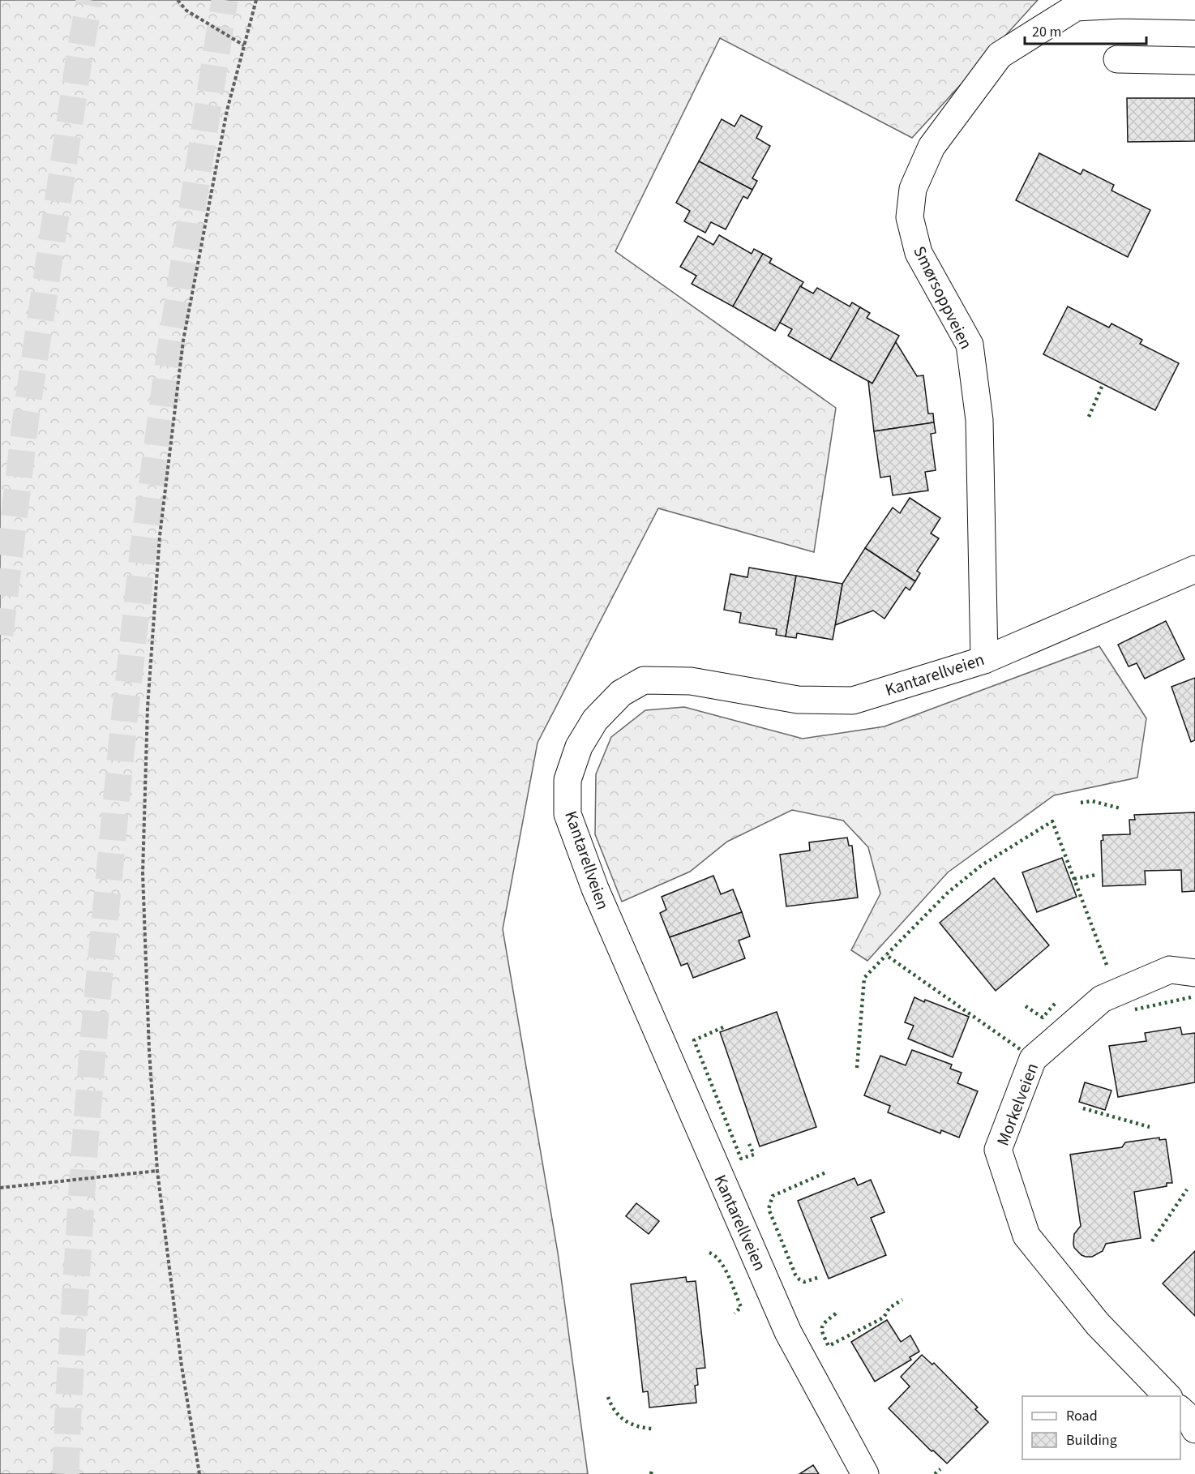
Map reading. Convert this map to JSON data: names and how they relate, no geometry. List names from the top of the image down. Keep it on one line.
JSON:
{"streets":{"street":["Smørsoppveien","Kantarellveien","Morkelveien"]},"crossings":[["Smørsoppveien","Kantarellveien"]],"legend":["Road","Building"],"scale_bar":"20 m"}
